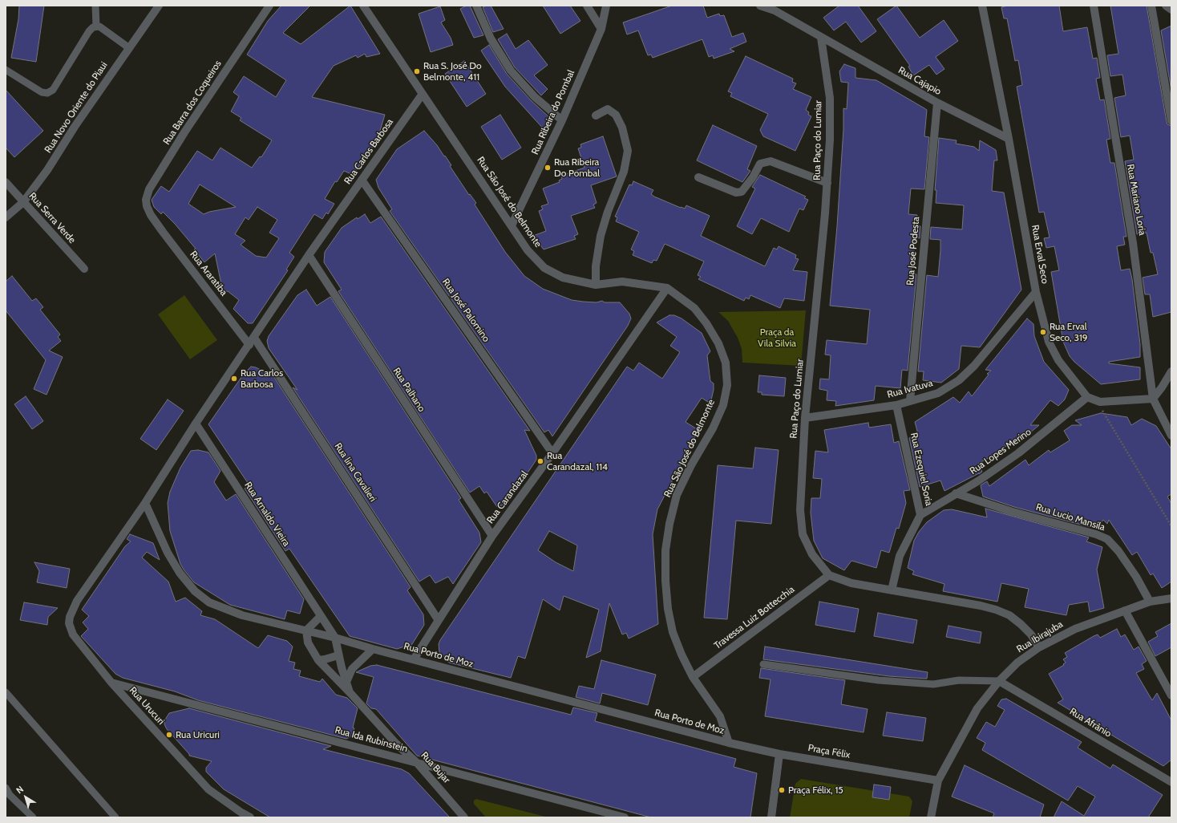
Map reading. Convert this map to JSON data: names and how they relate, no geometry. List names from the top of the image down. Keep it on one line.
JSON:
{"streets":{"street":["Rua Cajapio","Rua Barra dos Coqueiros","Rua Novo Oriente do Piaui","Rua Ribeira do Pombal","Rua Paço do Lumiar","Rua Carlos Barbosa","Rua Mariano Loria","Rua São José do Belmonte","Rua Serra Verde","Rua José Podesta","Rua Erval Seco","Rua Araratiba","Rua José Palomino","Rua Ivatuva","Rua Palhano","Rua Lopes Merino","Rua Ezequiel Soria","Rua lina Cavalieri","Rua Carandazal","Rua Arnaldo Vieira","Rua Lucio Mansila","Travessa Luiz Bottecchia","Rua Ibirajuba","Rua Porto de Moz","Rua Urucuri","Rua Afrânio","Rua Ida Rubinstein","Praça Félix","Rua Bujar"]},"crossings":[["Rua Cajapio","Rua Paço do Lumiar"],["Rua Cajapio","Rua José Podesta"],["Rua Cajapio","Rua Erval Seco"],["Rua Barra dos Coqueiros","Rua Araratiba"],["Rua Novo Oriente do Piaui","Rua Serra Verde"],["Rua Ribeira do Pombal","Rua São José do Belmonte"],["Rua Paço do Lumiar","Rua Ivatuva"],["Rua Paço do Lumiar","Travessa Luiz Bottecchia"],["Rua Carlos Barbosa","Rua São José do Belmonte"],["Rua Carlos Barbosa","Rua Araratiba"],["Rua Carlos Barbosa","Rua José Palomino"],["Rua Carlos Barbosa","Rua Palhano"],["Rua Carlos Barbosa","Rua lina Cavalieri"],["Rua Carlos Barbosa","Rua Arnaldo Vieira"],["Rua Carlos Barbosa","Rua Porto de Moz"],["Rua Carlos Barbosa","Rua Urucuri"],["Rua São José do Belmonte","Rua Carandazal"],["Rua São José do Belmonte","Travessa Luiz Bottecchia"],["Rua São José do Belmonte","Rua Porto de Moz"],["Rua José Podesta","Rua Ivatuva"],["Rua Erval Seco","Rua Ivatuva"],["Rua Erval Seco","Rua Lopes Merino"],["Rua José Palomino","Rua Carandazal"],["Rua Ivatuva","Rua Ezequiel Soria"],["Rua Palhano","Rua Carandazal"],["Rua Lopes Merino","Rua Ezequiel Soria"],["Rua Lopes Merino","Rua Lucio Mansila"],["Rua lina Cavalieri","Rua Carandazal"],["Rua Carandazal","Rua Porto de Moz"],["Rua Arnaldo Vieira","Rua Porto de Moz"],["Rua Arnaldo Vieira","Rua Bujar"],["Rua Lucio Mansila","Rua Ibirajuba"],["Rua Ibirajuba","Rua Afrânio"],["Rua Ibirajuba","Praça Félix"],["Rua Porto de Moz","Praça Félix"],["Rua Porto de Moz","Rua Bujar"],["Rua Urucuri","Rua Ida Rubinstein"],["Rua Ida Rubinstein","Rua Bujar"]],"parks":["Praça da Vila Silvia"],"places":["Rua S. José Do Belmonte, 411","Rua Ribeira Do Pombal","Rua Erval Seco, 319","Rua Carlos Barbosa","Rua Carandazal, 114","Rua Uricuri","Praça Félix, 15"],"north":"top left"}
